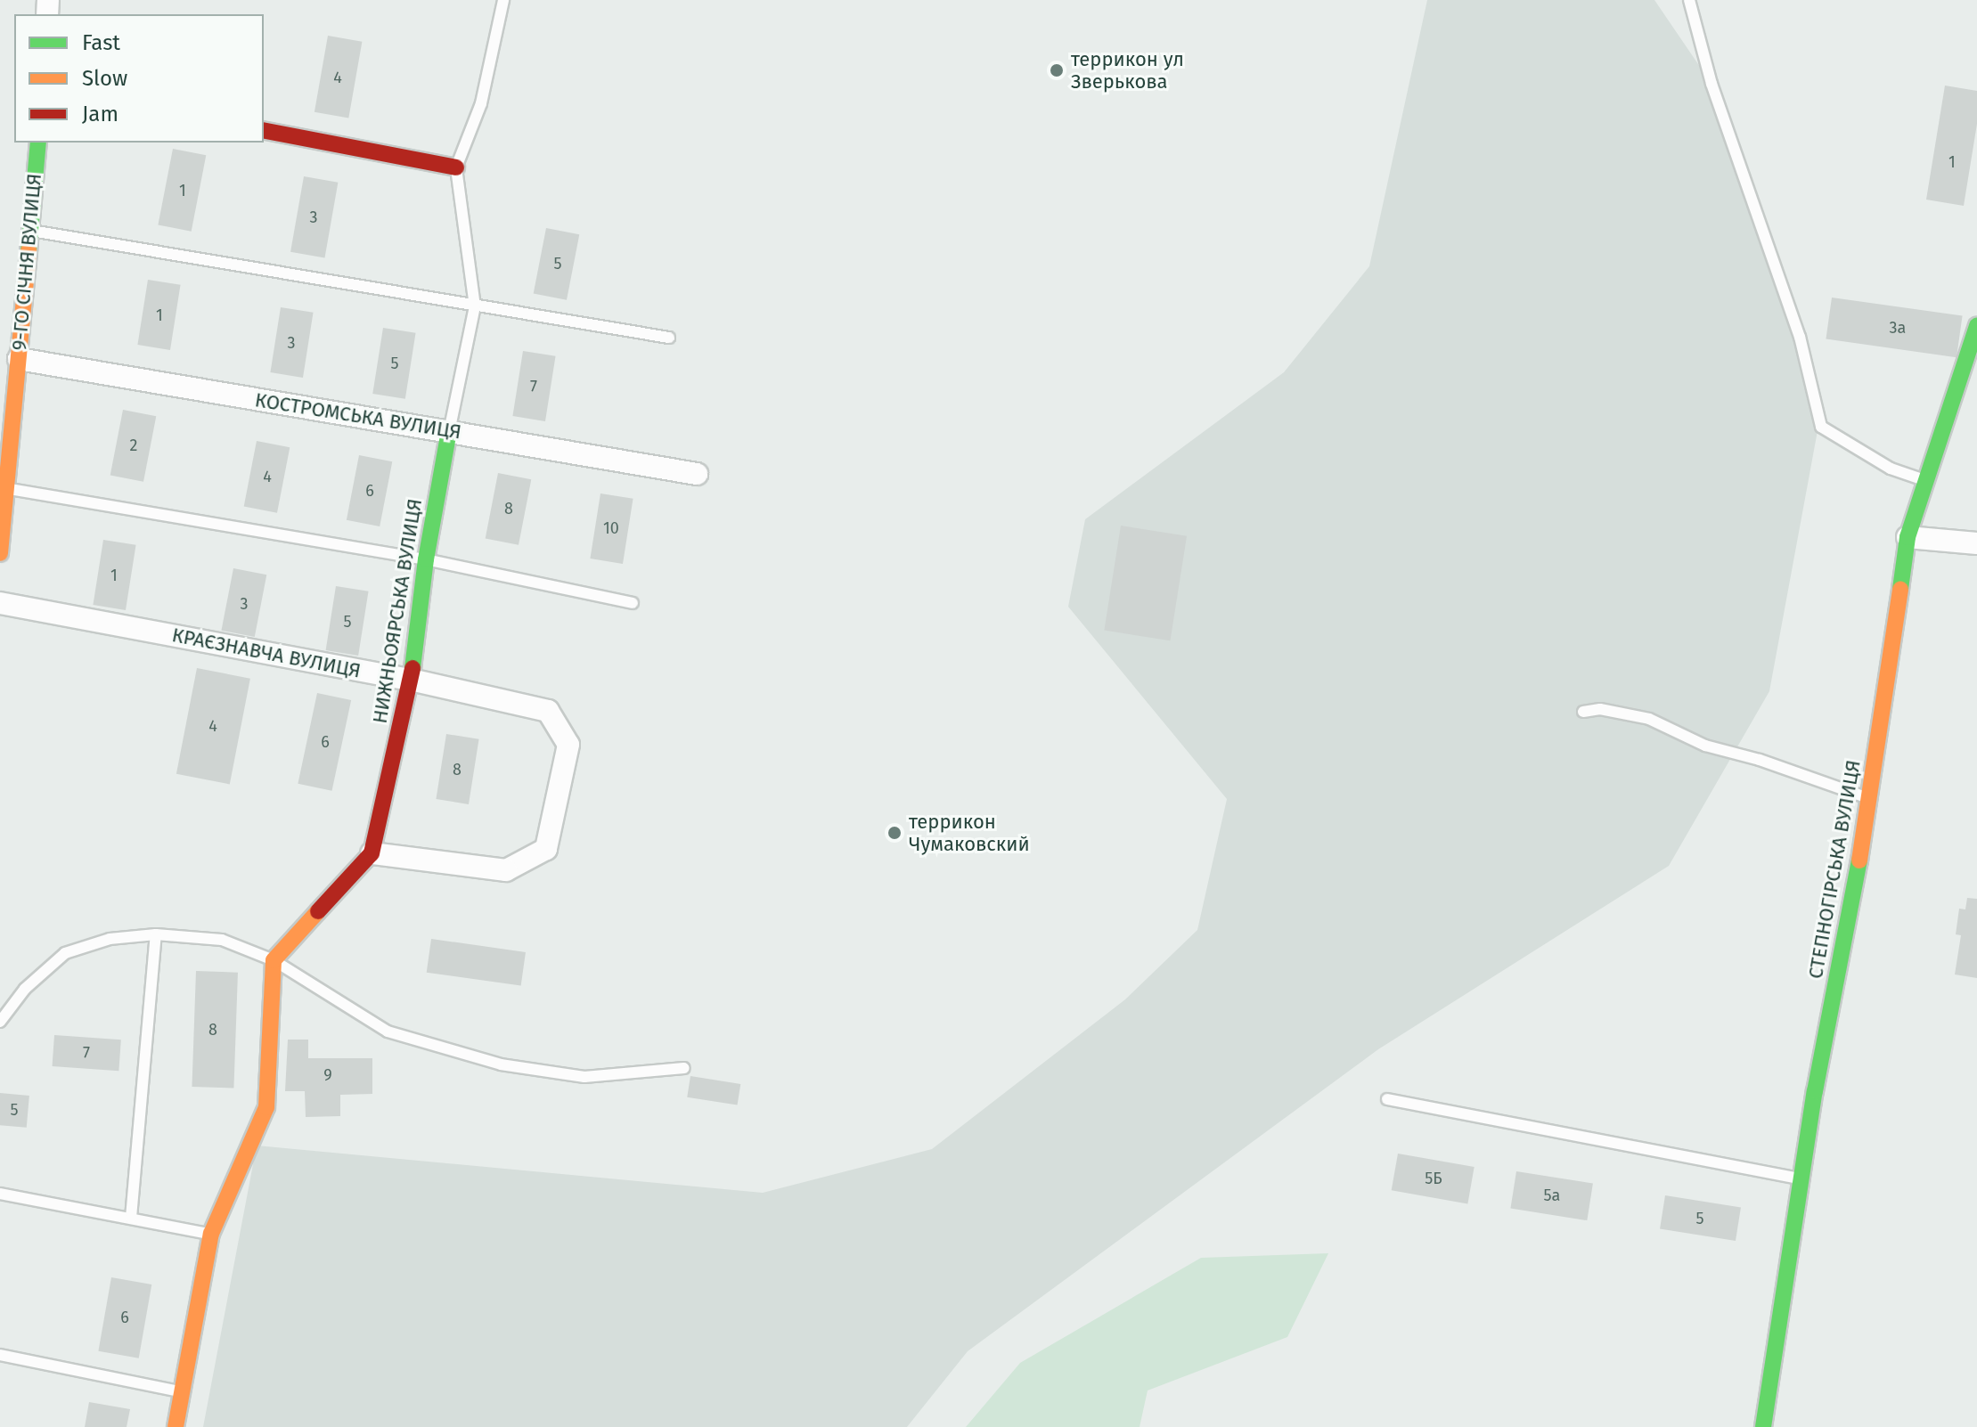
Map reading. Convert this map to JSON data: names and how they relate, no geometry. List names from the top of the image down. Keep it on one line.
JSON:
{"streets":{"street":["9-ГО СІЧНЯ ВУЛИЦЯ","КОСТРОМСЬКА ВУЛИЦЯ","НИЖНЬОЯРСЬКА ВУЛИЦЯ","КРАЄЗНАВЧА ВУЛИЦЯ","СТЕПНОГІРСЬКА ВУЛИЦЯ"]},"crossings":[["9-ГО СІЧНЯ ВУЛИЦЯ","КОСТРОМСЬКА ВУЛИЦЯ"],["КОСТРОМСЬКА ВУЛИЦЯ","НИЖНЬОЯРСЬКА ВУЛИЦЯ"],["НИЖНЬОЯРСЬКА ВУЛИЦЯ","КРАЄЗНАВЧА ВУЛИЦЯ"]],"places":["террикон ул Зверькова","террикон Чумаковский"],"house_numbers":["4","1","1","3","5","1","3а","3","5","7","2","4","6","8","10","1","3","5","4","6","8","8","7","9","5","5Б","5а","5","6"],"legend":["Fast","Slow","Jam"]}
